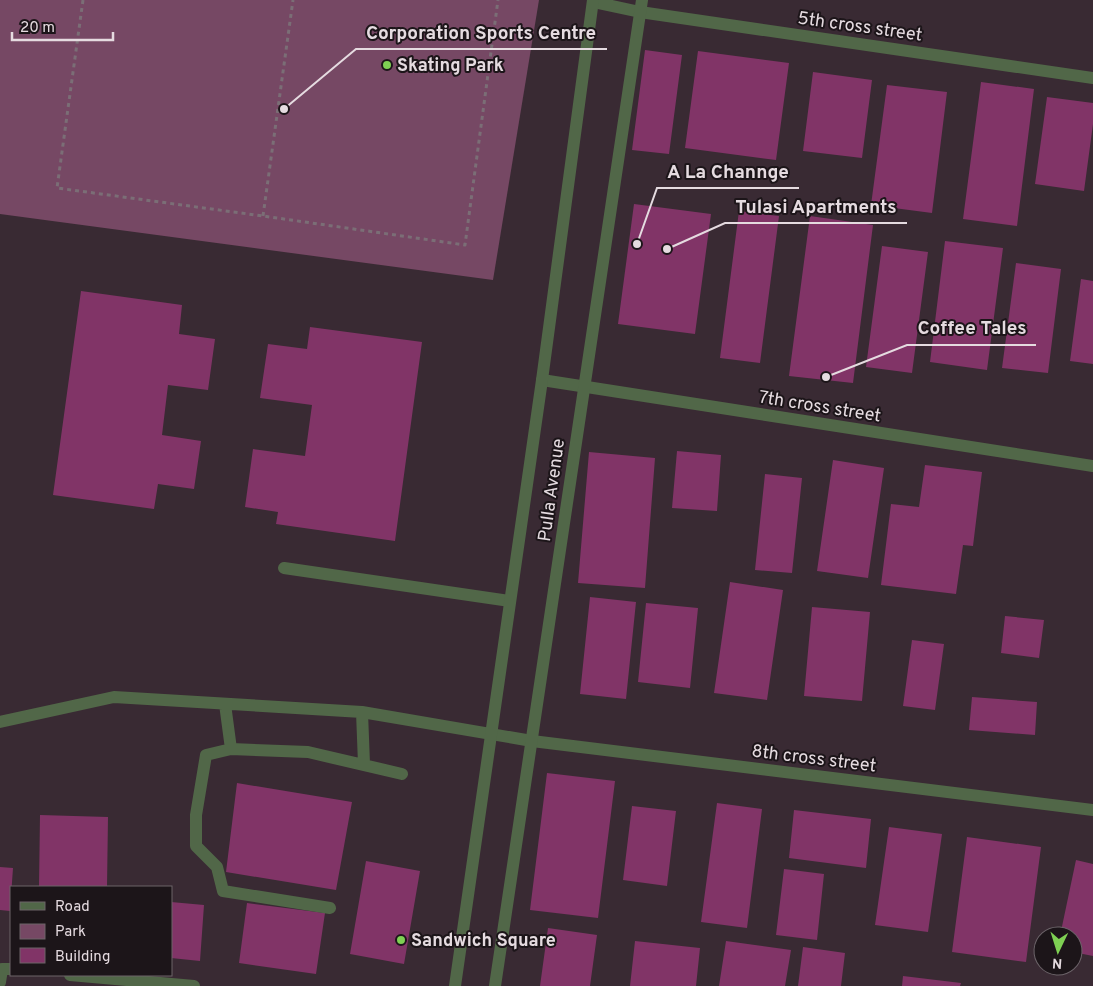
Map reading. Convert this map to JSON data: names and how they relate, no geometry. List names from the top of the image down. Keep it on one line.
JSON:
{"streets":{"street":["5th cross street","7th cross street","Pulla Avenue","8th cross street"]},"crossings":[["5th cross street","Pulla Avenue"],["7th cross street","Pulla Avenue"],["Pulla Avenue","8th cross street"]],"places":["Skating Park","Corporation Sports Centre","A La Channge","Tulasi Apartments","Coffee Tales","Sandwich Square"],"legend":["Road","Park","Building"],"scale_bar":"20 m","north":"bottom"}
